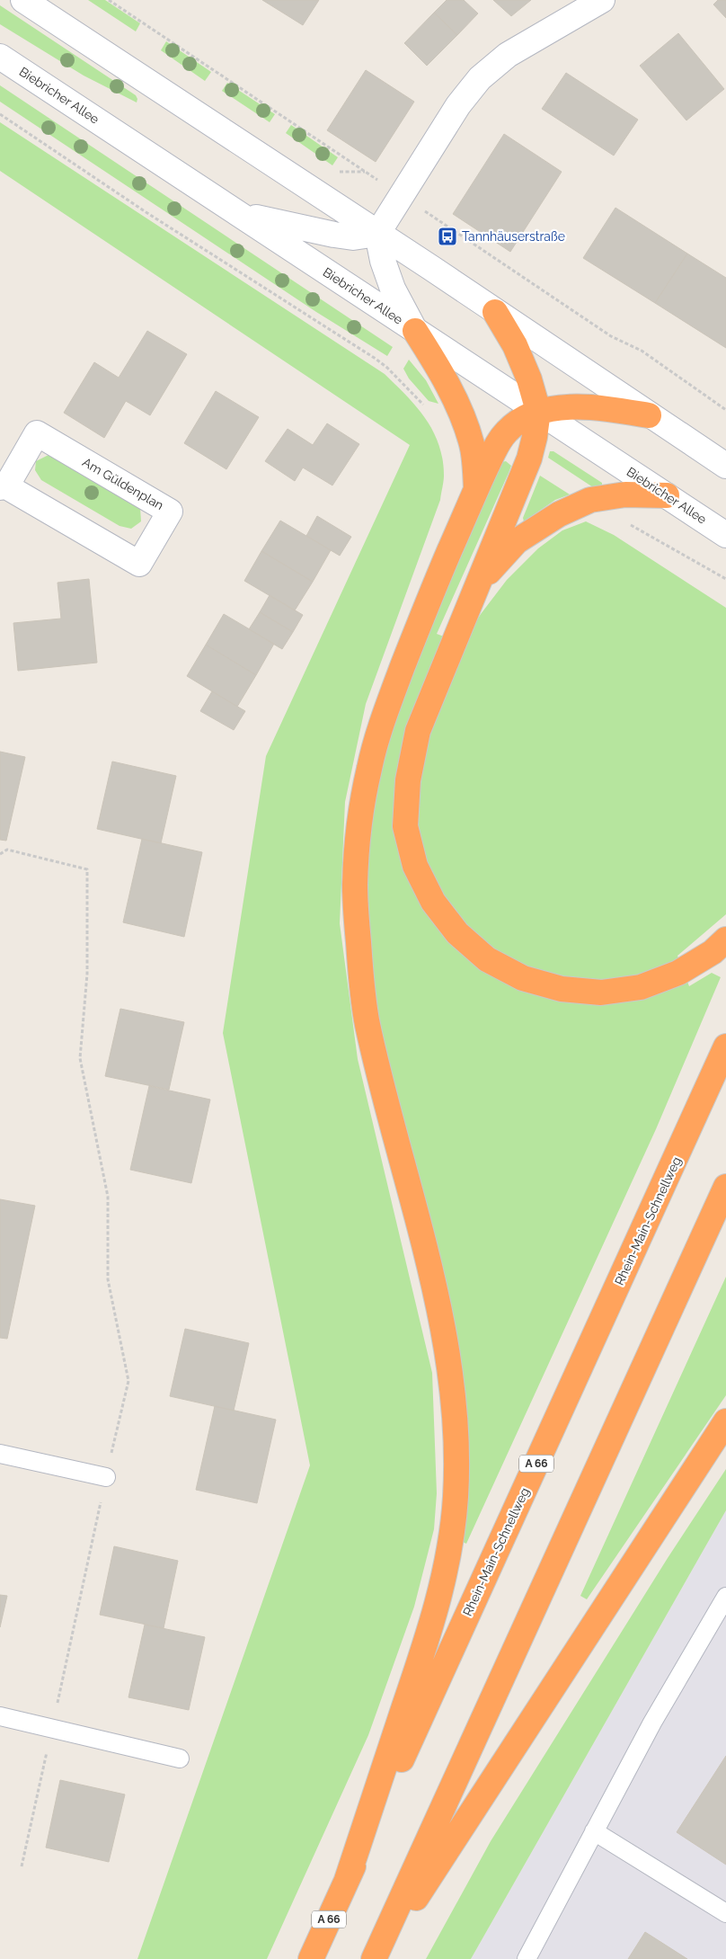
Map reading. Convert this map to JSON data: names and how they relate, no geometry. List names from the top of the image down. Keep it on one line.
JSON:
{"streets":{"highway":["Rhein-Main-Schnellweg","A 66"],"main road":["Biebricher Allee","Am Güldenplan"]},"places":{"bus stop":["Tannhäuserstraße"]}}
